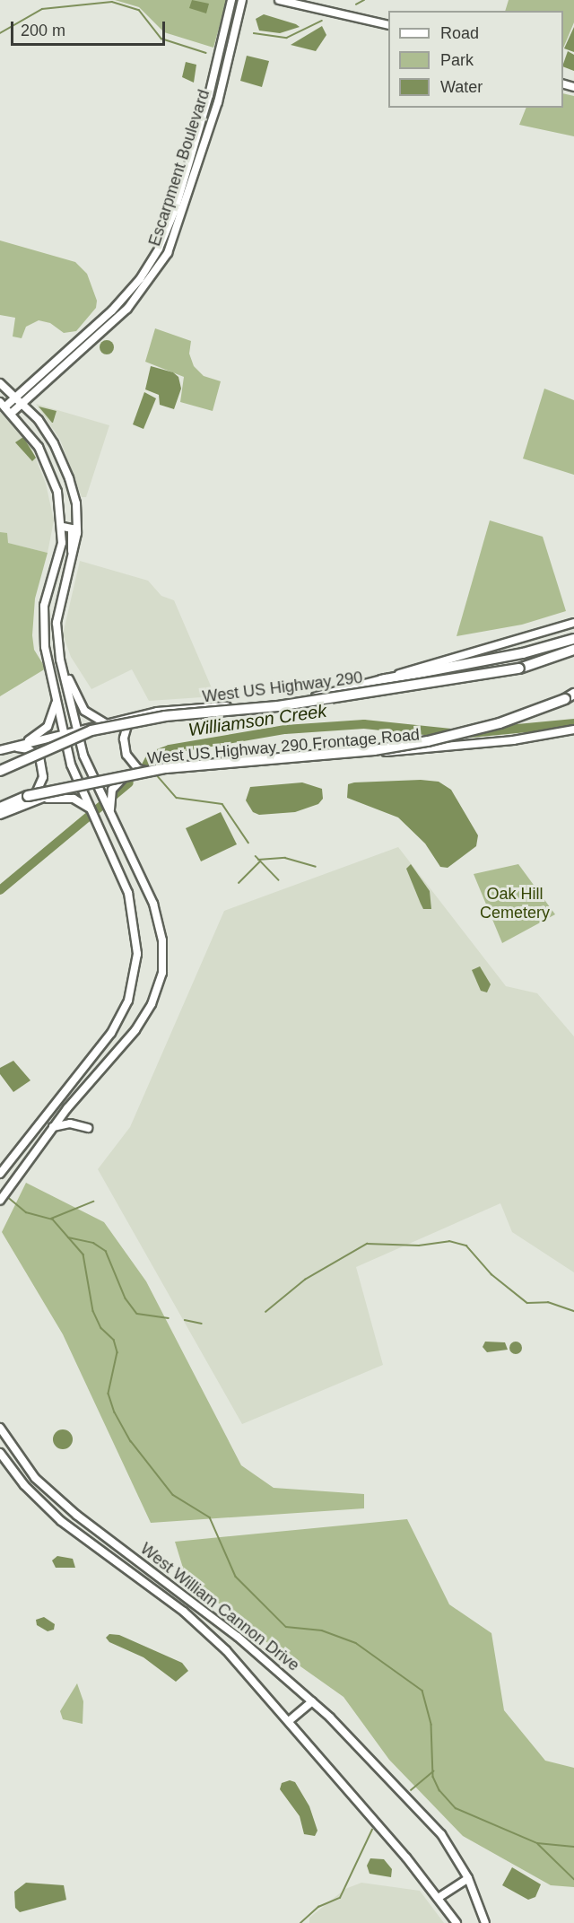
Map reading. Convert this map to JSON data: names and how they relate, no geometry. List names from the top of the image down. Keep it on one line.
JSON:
{"streets":{"highway":["West US Highway 290"],"main road":["Escarpment Boulevard","West US Highway 290 Frontage Road","West William Cannon Drive"]},"water":["Williamson Creek"],"parks":["Oak Hill Cemetery"],"legend":["Road","Park","Water"],"scale_bar":"200 m"}
